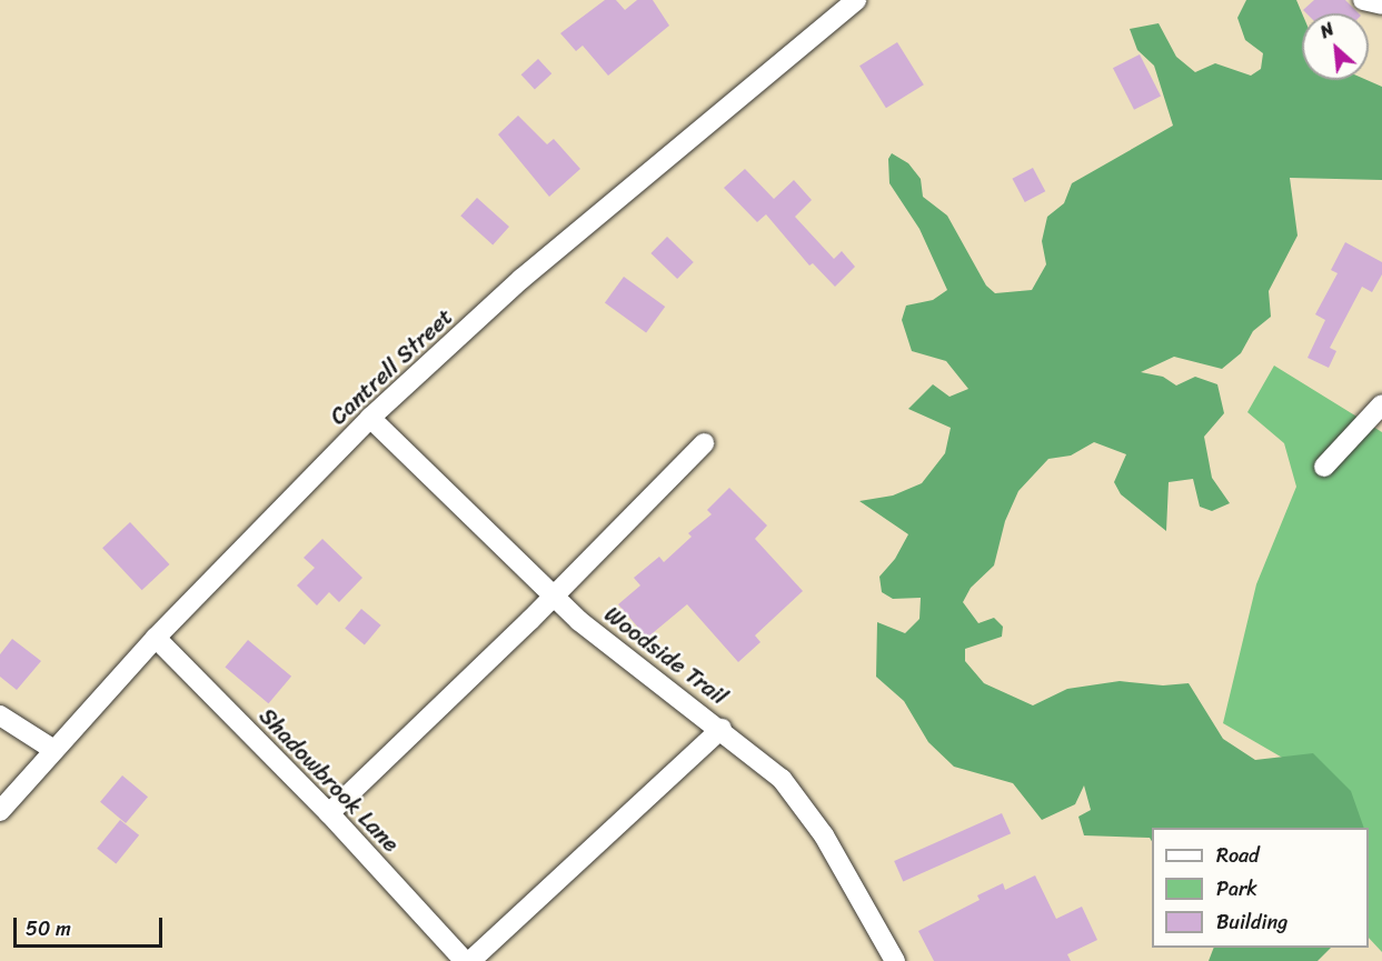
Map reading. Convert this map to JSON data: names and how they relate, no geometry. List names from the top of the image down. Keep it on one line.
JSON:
{"streets":{"street":["Cantrell Street","Woodside Trail","Shadowbrook Lane"]},"crossings":[["Cantrell Street","Woodside Trail"],["Cantrell Street","Shadowbrook Lane"]],"legend":["Road","Park","Building"],"scale_bar":"50 m","north":"top left"}
